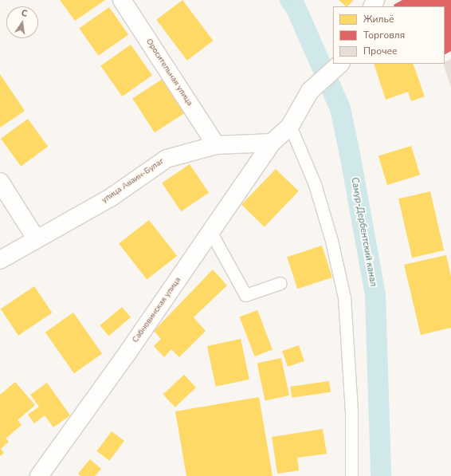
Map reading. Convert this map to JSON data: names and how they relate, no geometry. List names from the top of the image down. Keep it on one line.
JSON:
{"streets":{"street":["Оросительная улица","улица Аваин-Булаг","Сабновинская улица"]},"crossings":[["Оросительная улица","улица Аваин-Булаг"],["улица Аваин-Булаг","Сабновинская улица"]],"water":["Самур-Дербентский канал"],"legend":["Жильё","Торговля","Прочее"],"north":"top"}
